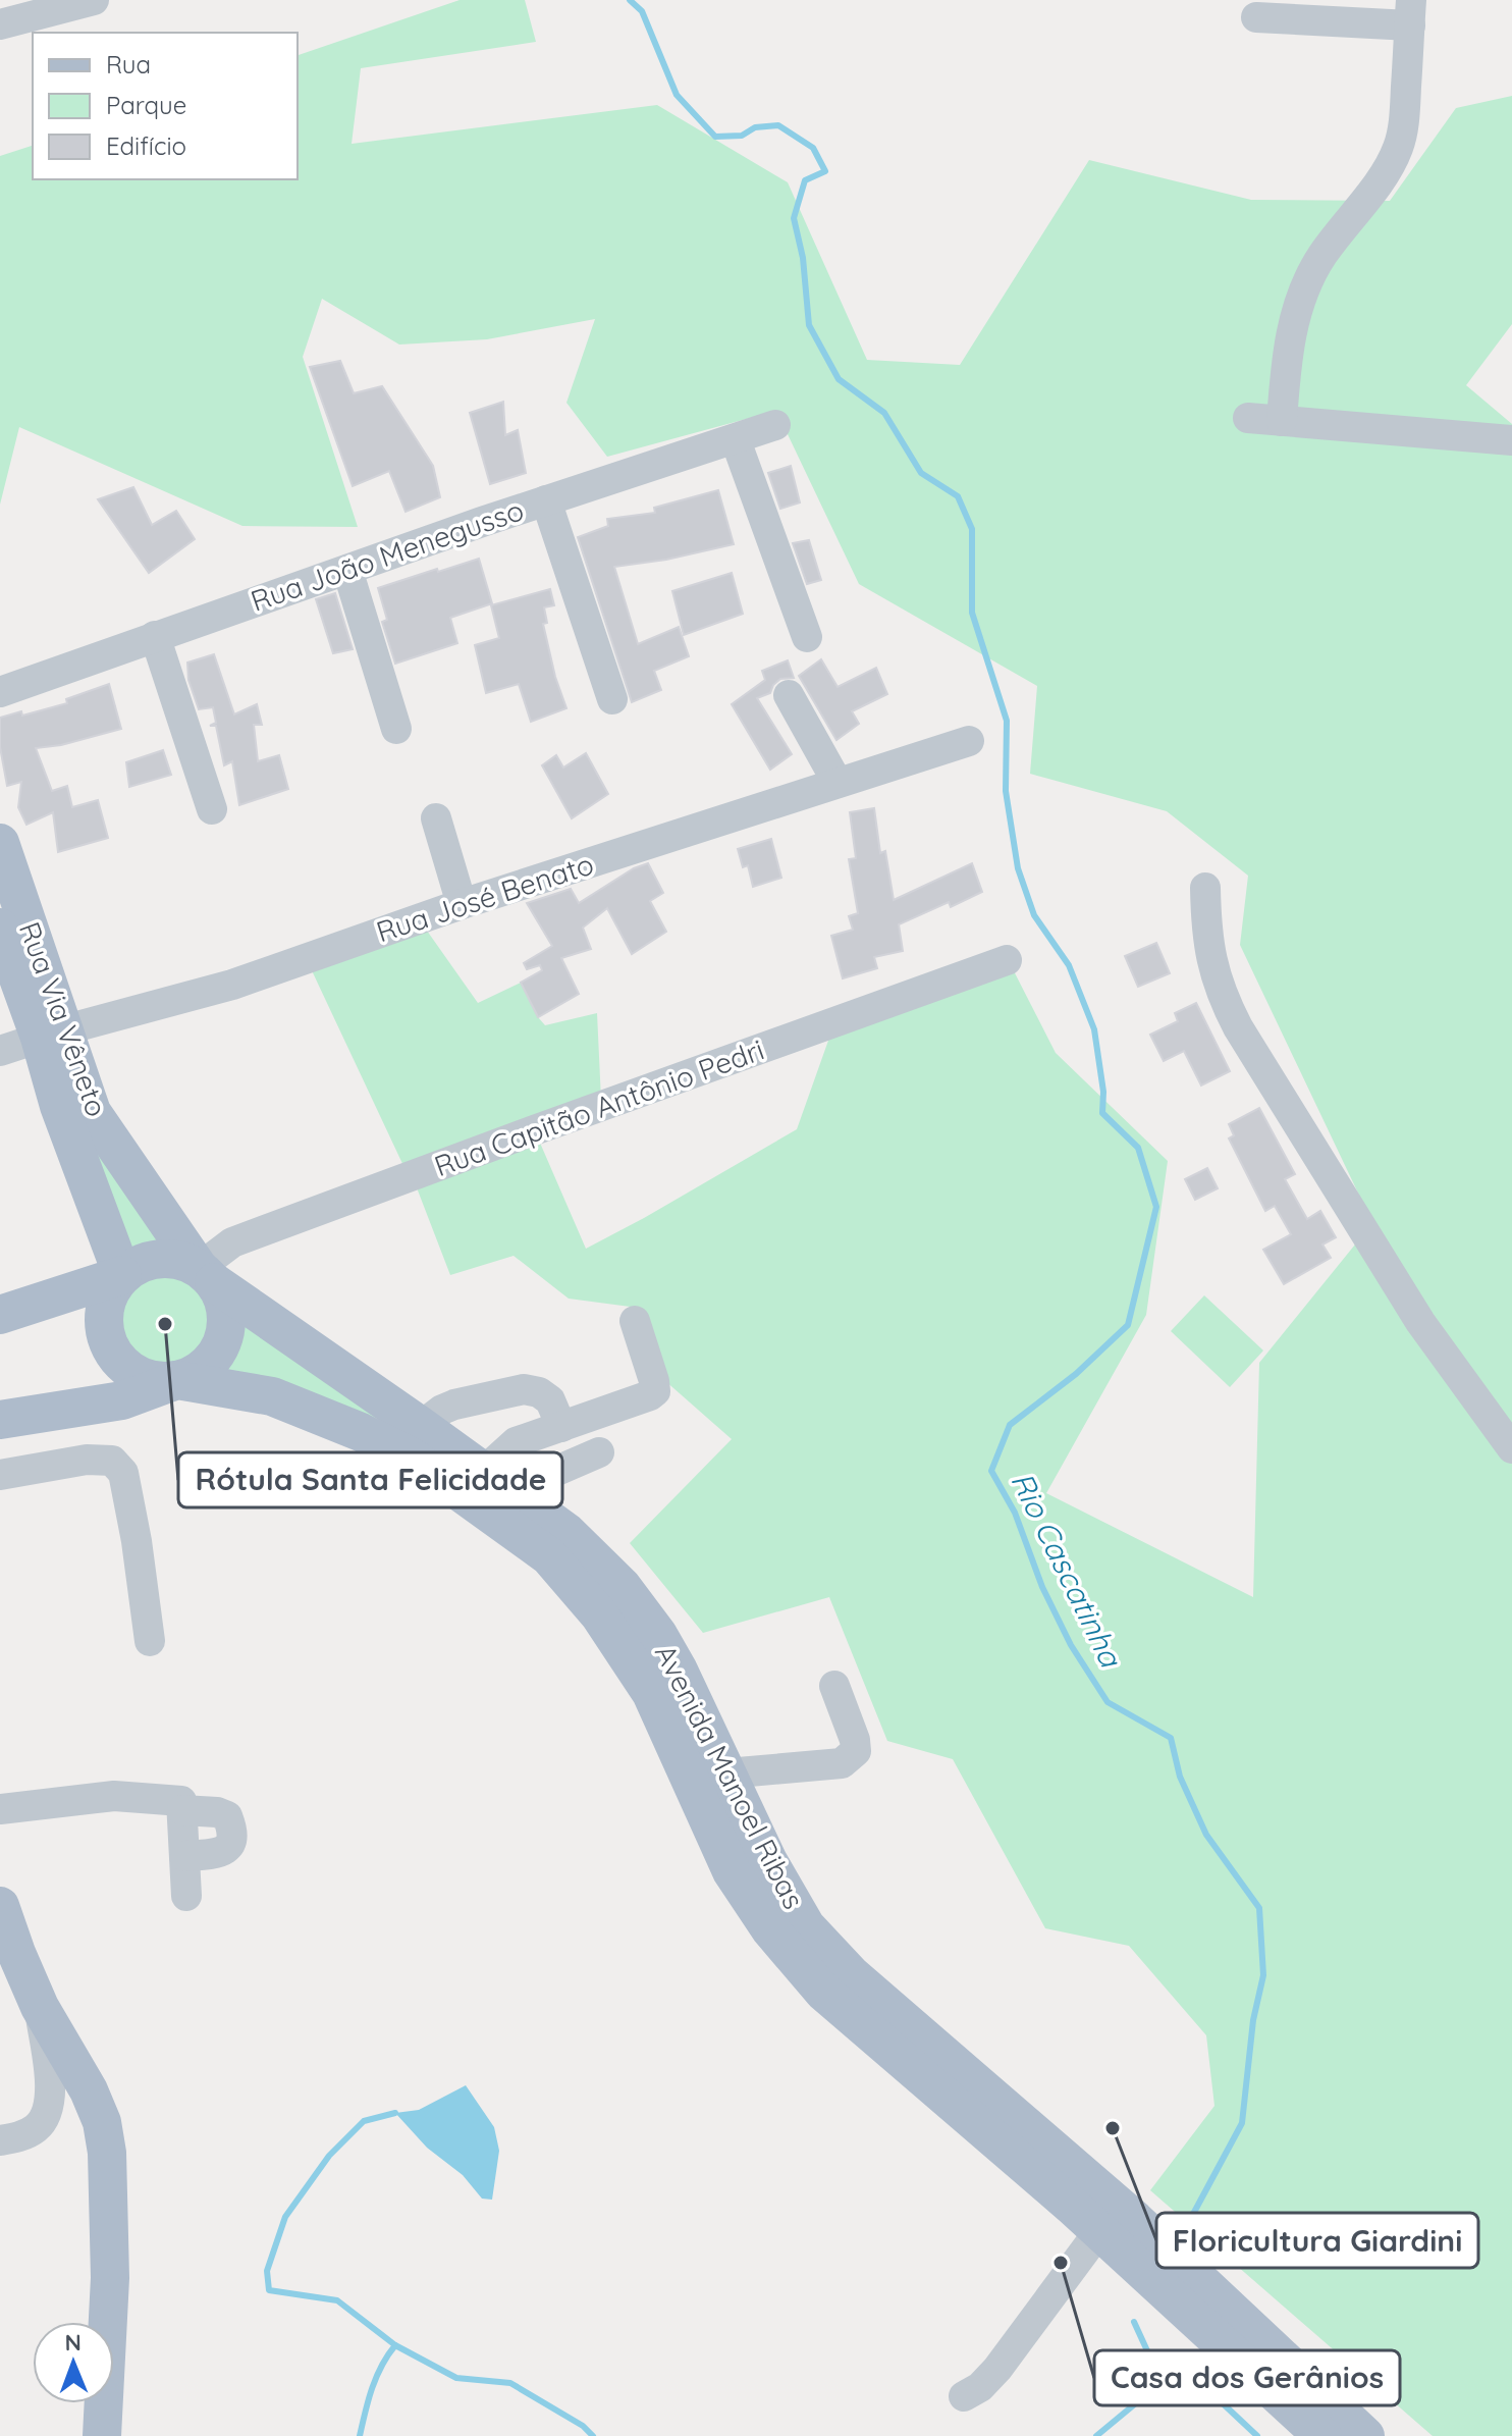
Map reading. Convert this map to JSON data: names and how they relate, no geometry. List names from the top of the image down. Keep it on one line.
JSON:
{"streets":{"main road":["Rua Via Vêneto","Avenida Manoel Ribas"],"street":["Rua João Menegusso","Rua José Benato","Rua Capitão Antônio Pedri"]},"crossings":[["Rua José Benato","Rua Via Vêneto"],["Rua Via Vêneto","Rua Capitão Antônio Pedri"],["Rua Via Vêneto","Avenida Manoel Ribas"],["Rua Capitão Antônio Pedri","Avenida Manoel Ribas"]],"water":["Rio Cascatinha"],"places":["Rótula Santa Felicidade","Floricultura Giardini","Casa dos Gerânios"],"legend":["Rua","Parque","Edifício"],"north":"top"}
